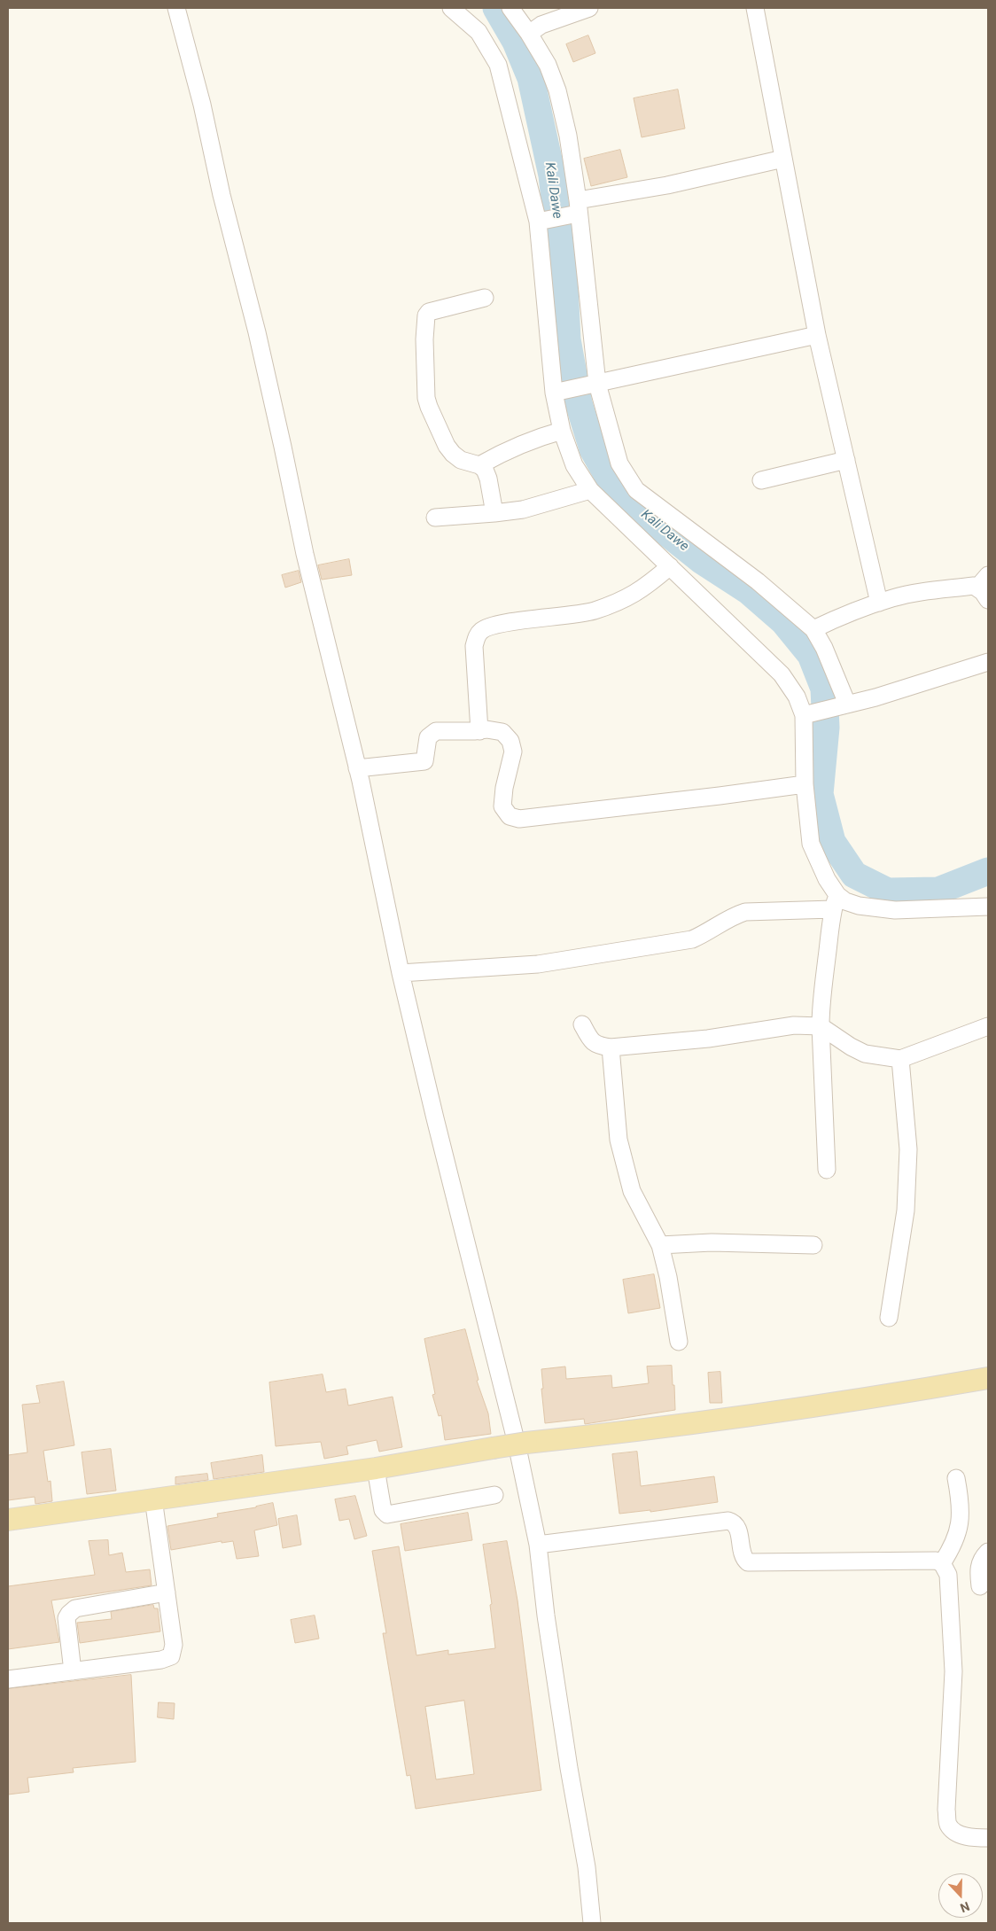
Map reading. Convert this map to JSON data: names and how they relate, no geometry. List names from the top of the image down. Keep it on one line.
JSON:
{"water":["Kali Dawe"],"north":"bottom"}
